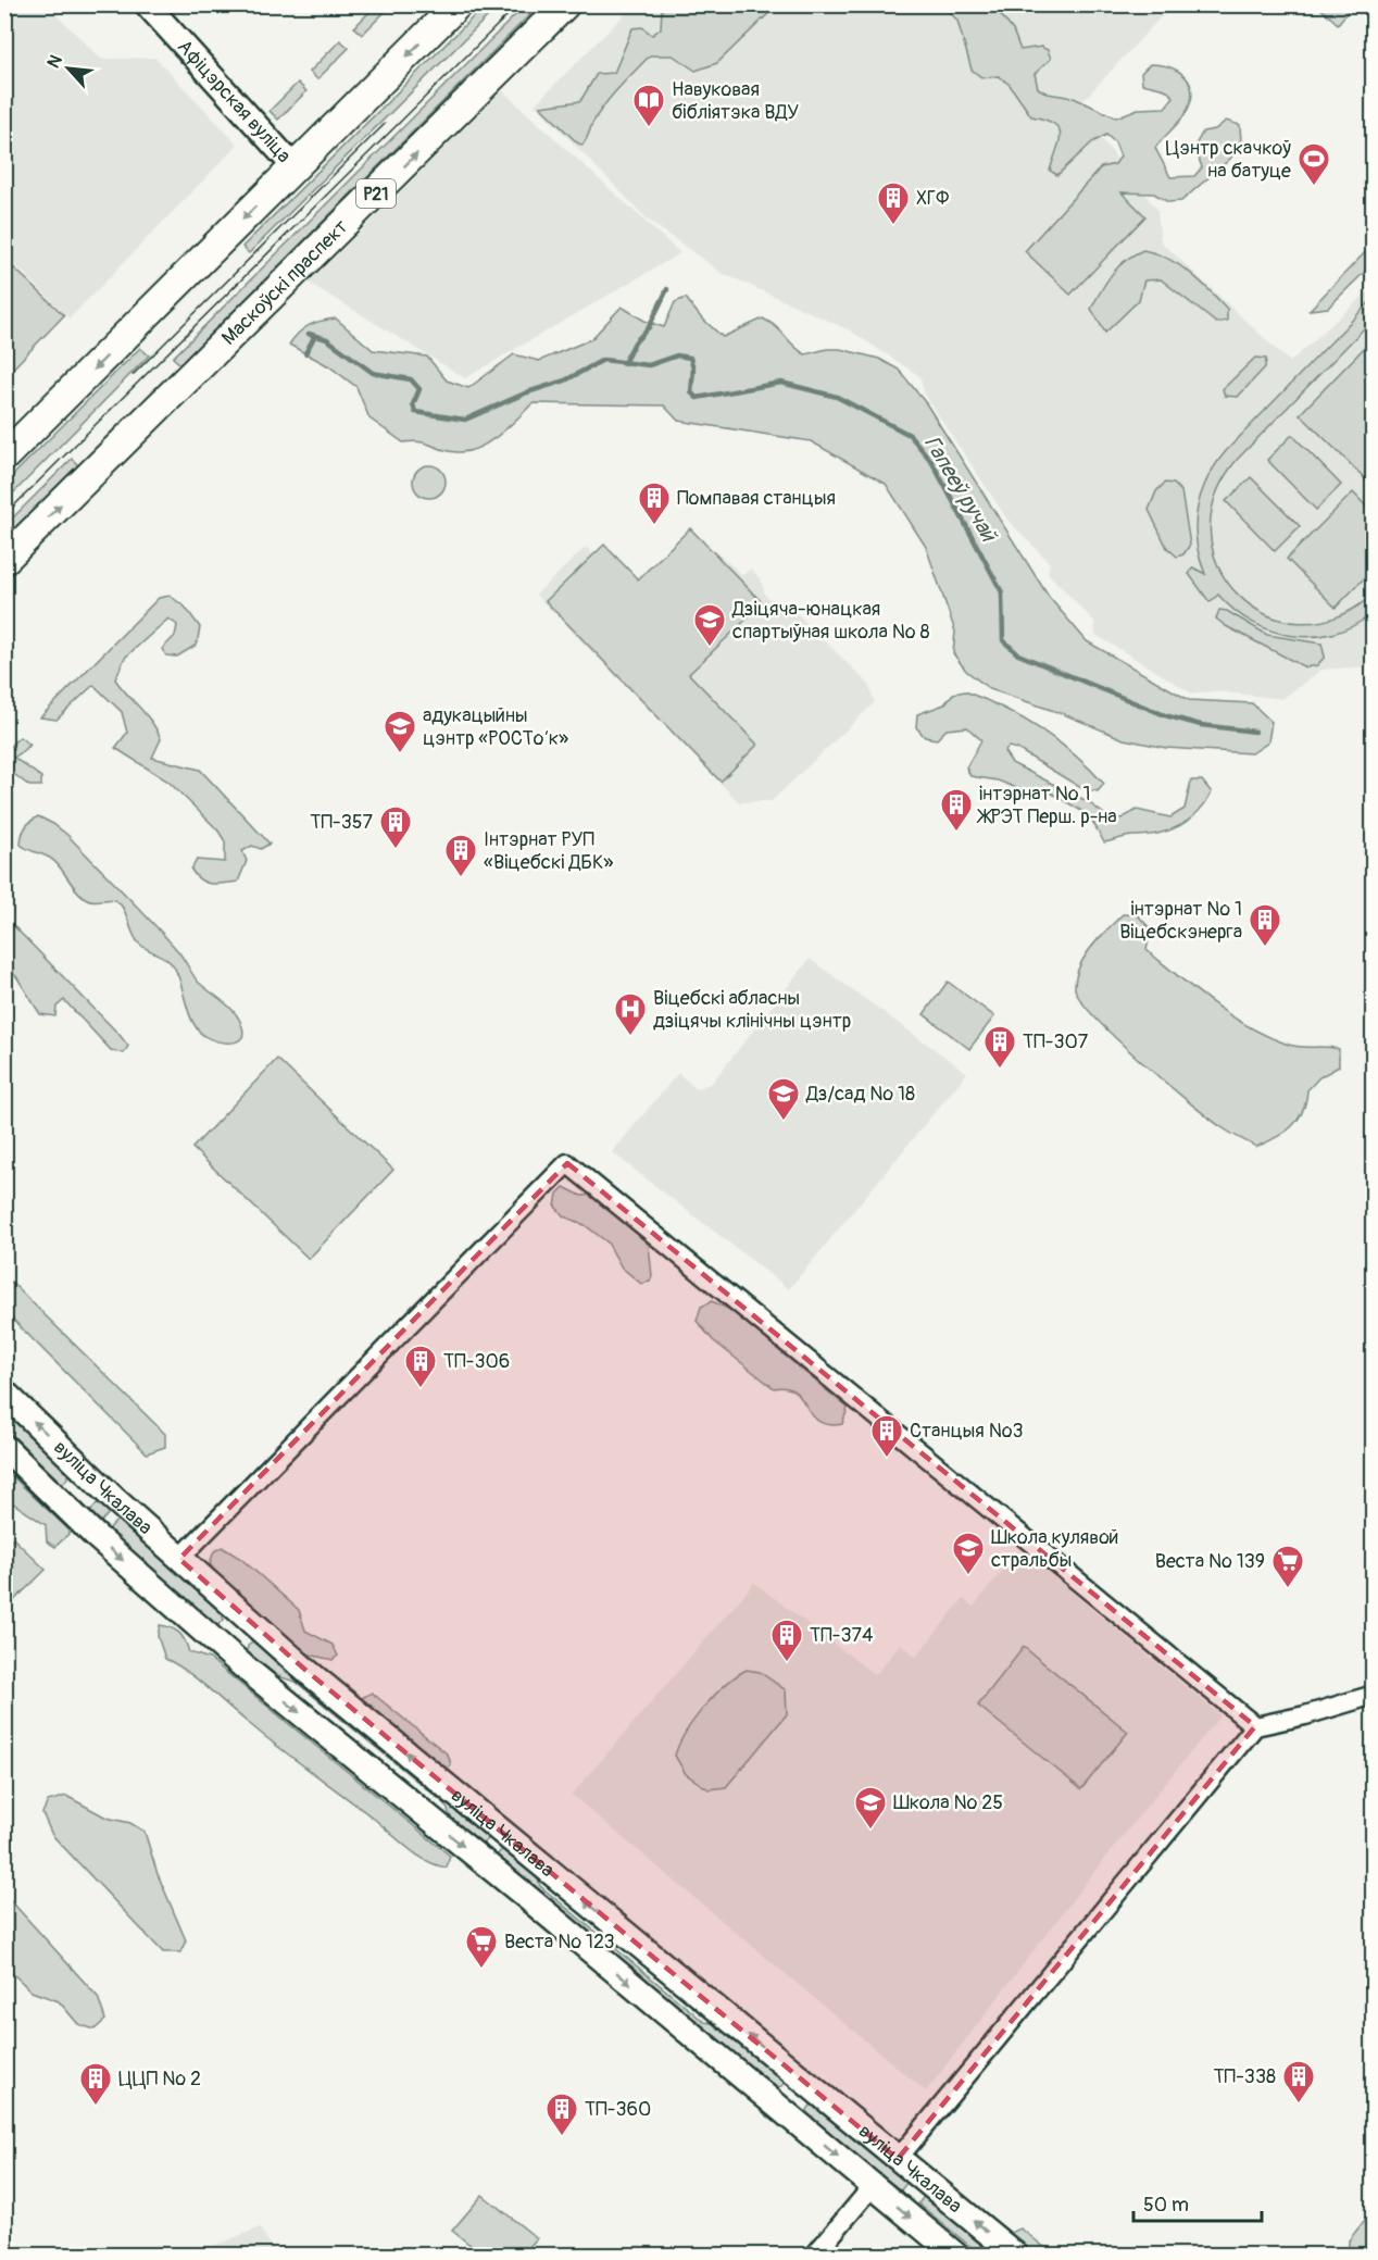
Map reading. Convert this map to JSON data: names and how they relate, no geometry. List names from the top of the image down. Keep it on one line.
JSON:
{"streets":{"main road":["Р21","Маскоўскі праспект","вуліца Чкалава"],"street":["Афіцэрская вуліца"]},"water":["Гапееў ручай"],"places":{"library":["Навуковая бібліятэка ВДУ"],"sports":["Цэнтр скачкоў на батуце"],"building":["ХГФ","Помпавая станцыя","інтэрнат № 1 ЖРЭТ Перш. р-на","ТП-357","Інтэрнат РУП «Віцебскі ДБК»","інтэрнат № 1 Віцебскэнерга","ТП-307","ТП-306","Станцыя №3","ТП-374","ТП-338","ЦЦП № 2","ТП-360"],"school or university":["Дзіцяча-юнацкая спартыўная школа № 8","адукацыйны цэнтр «РОСТоʼк»","Дз/сад № 18","Школа кулявой стральбы","Школа № 25"],"hospital":["Віцебскі абласны дзіцячы клінічны цэнтр"],"supermarket":["Веста № 139","Веста № 123"]},"scale_bar":"50 m","north":"top left"}
